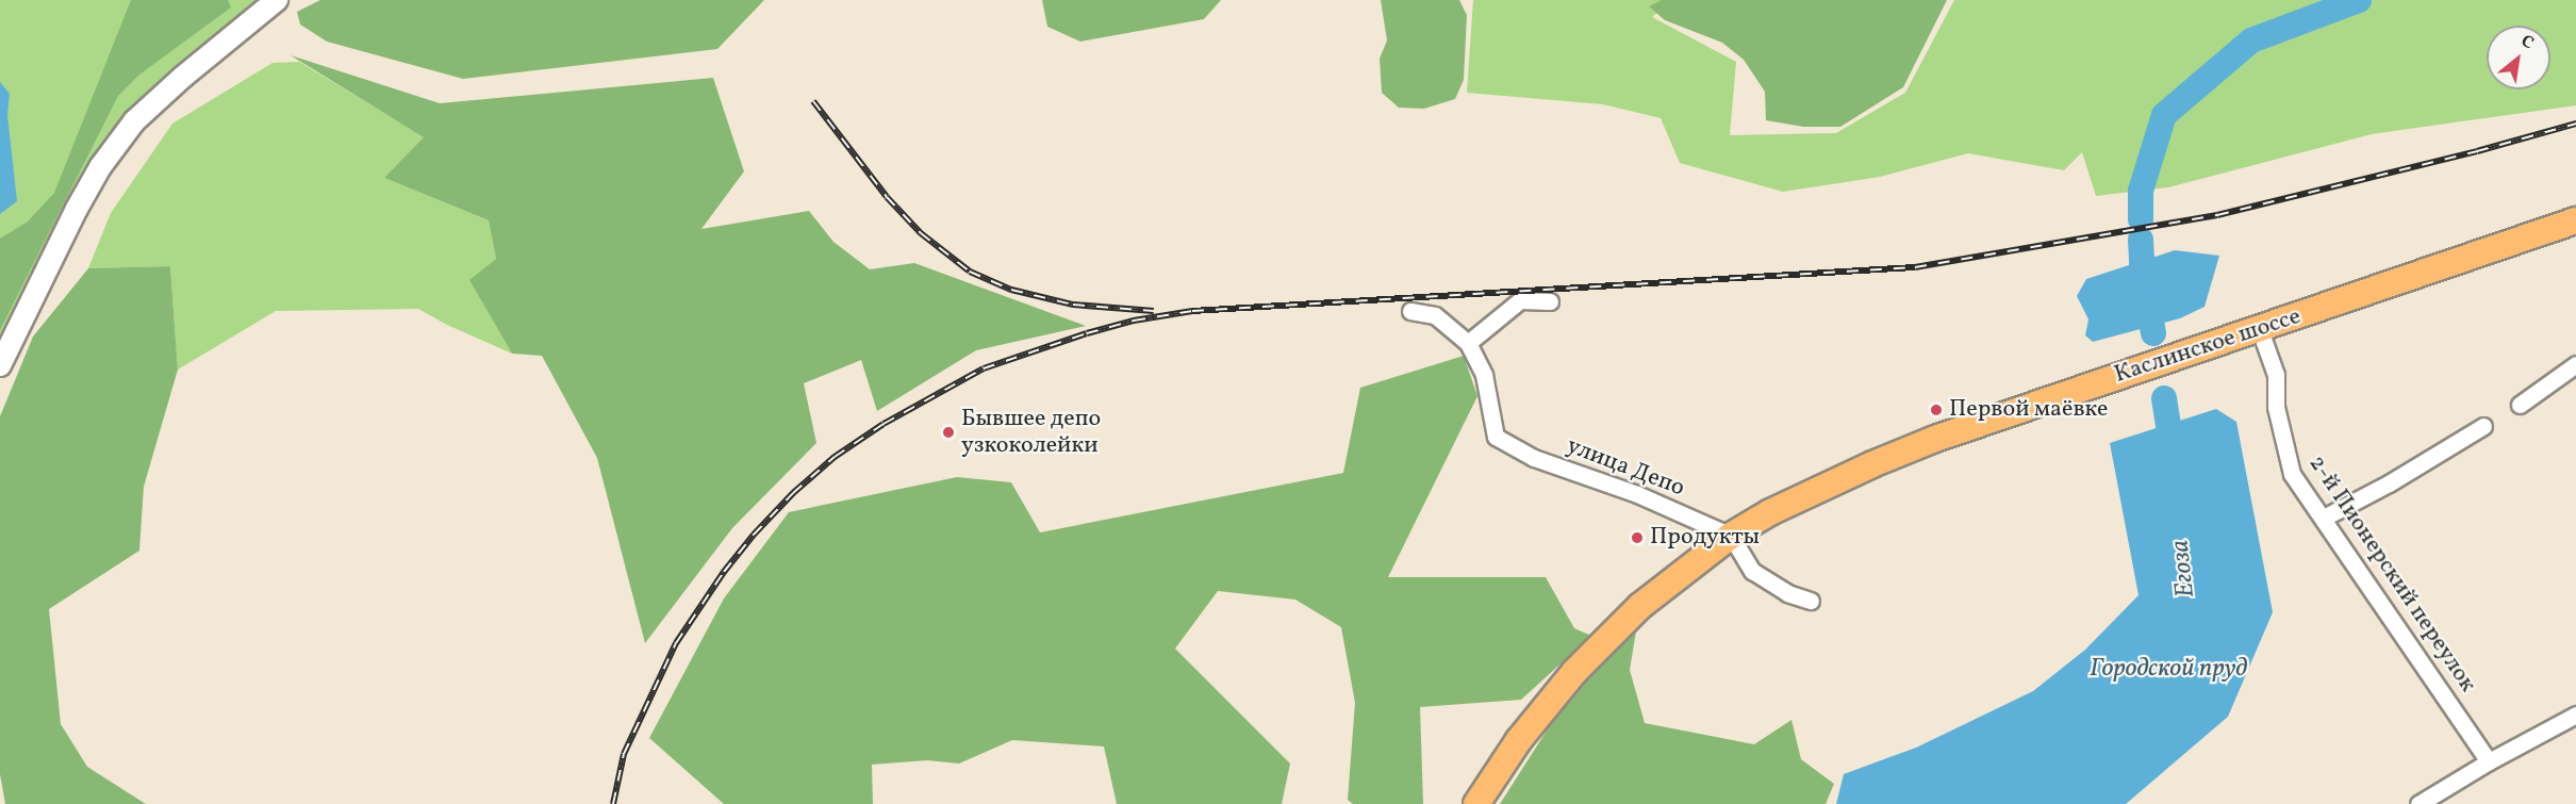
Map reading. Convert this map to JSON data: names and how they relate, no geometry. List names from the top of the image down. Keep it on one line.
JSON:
{"streets":{"main road":["Каслинское шоссе"],"street":["улица Депо","2-й Пионерский переулок"]},"crossings":[["Каслинское шоссе","улица Депо"],["Каслинское шоссе","2-й Пионерский переулок"]],"water":["Егоза","Городской пруд"],"places":["Первой маёвке","Бывшее депо узкоколейки","Продукты"],"north":"top right"}
